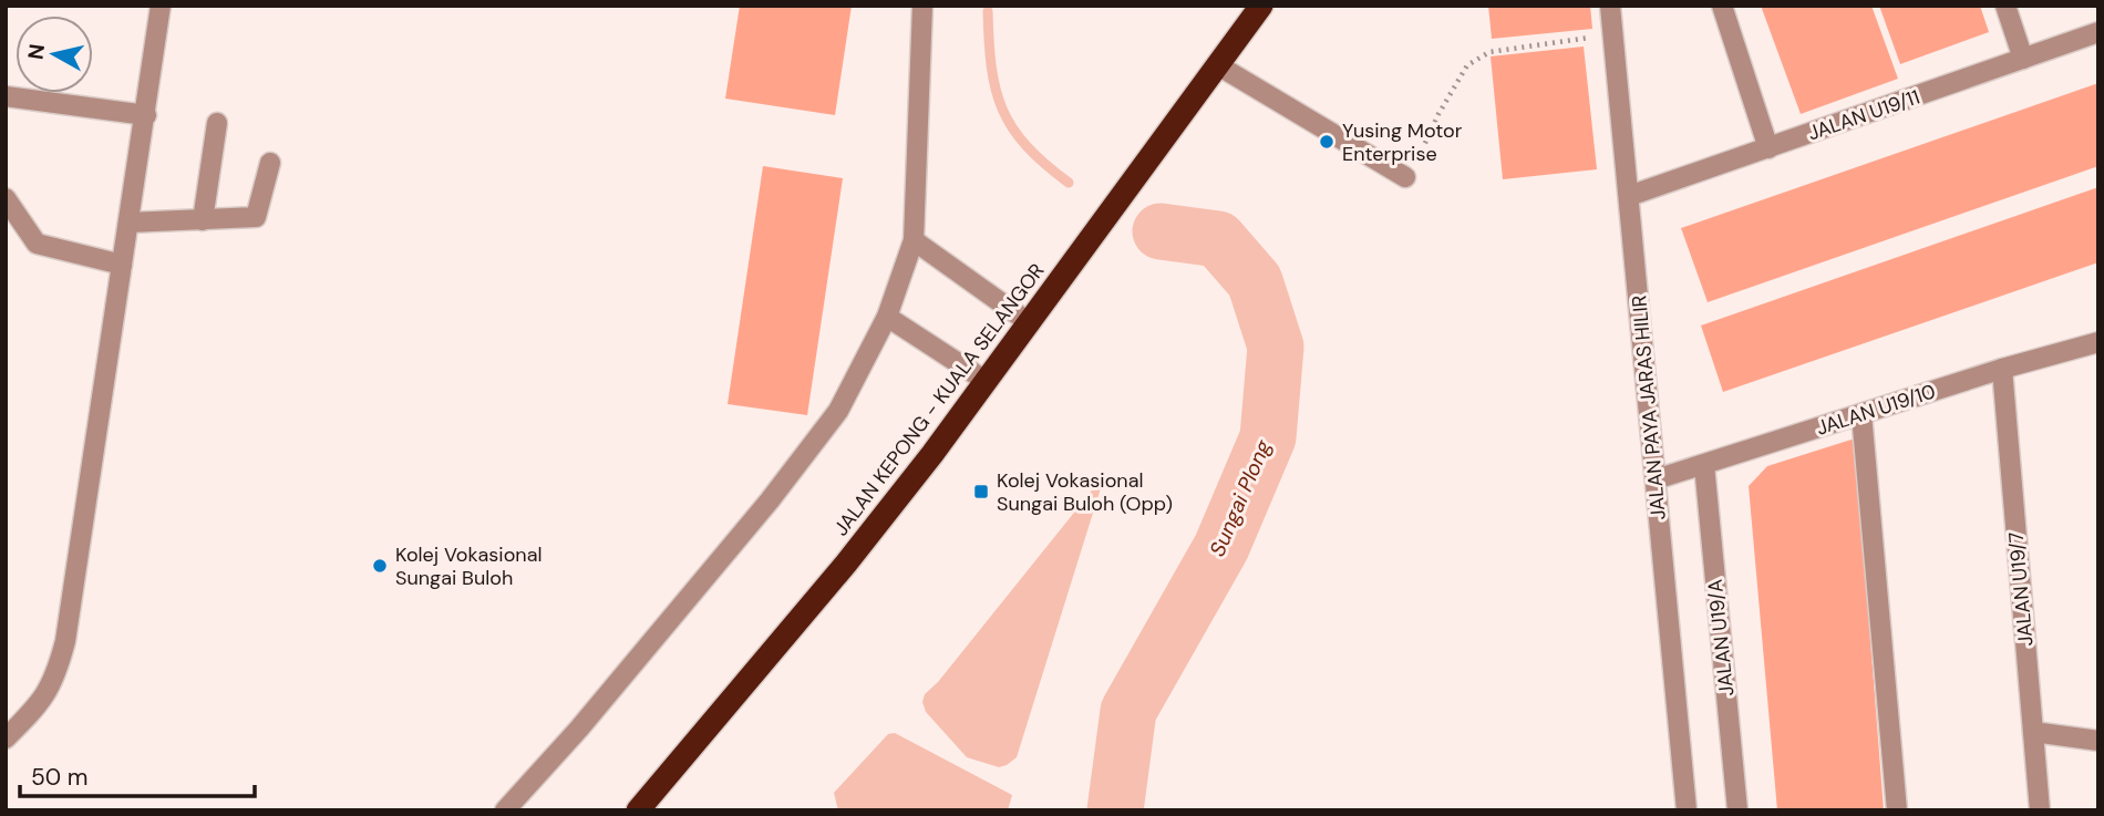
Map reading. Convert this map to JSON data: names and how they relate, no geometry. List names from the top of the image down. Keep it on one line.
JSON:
{"streets":{"highway":["JALAN KEPONG - KUALA SELANGOR"],"street":["JALAN U19/11","JALAN PAYA JARAS HILIR","JALAN U19/10","JALAN U19/7","JALAN U19/A"]},"crossings":[["JALAN U19/11","JALAN PAYA JARAS HILIR"],["JALAN PAYA JARAS HILIR","JALAN U19/10"],["JALAN U19/10","JALAN U19/7"],["JALAN U19/10","JALAN U19/A"]],"water":["Sungai Plong"],"places":{"other":["Yusing Motor Enterprise","Kolej Vokasional Sungai Buloh"],"transit":["Kolej Vokasional Sungai Buloh (Opp)"]},"scale_bar":"50 m","north":"left"}
